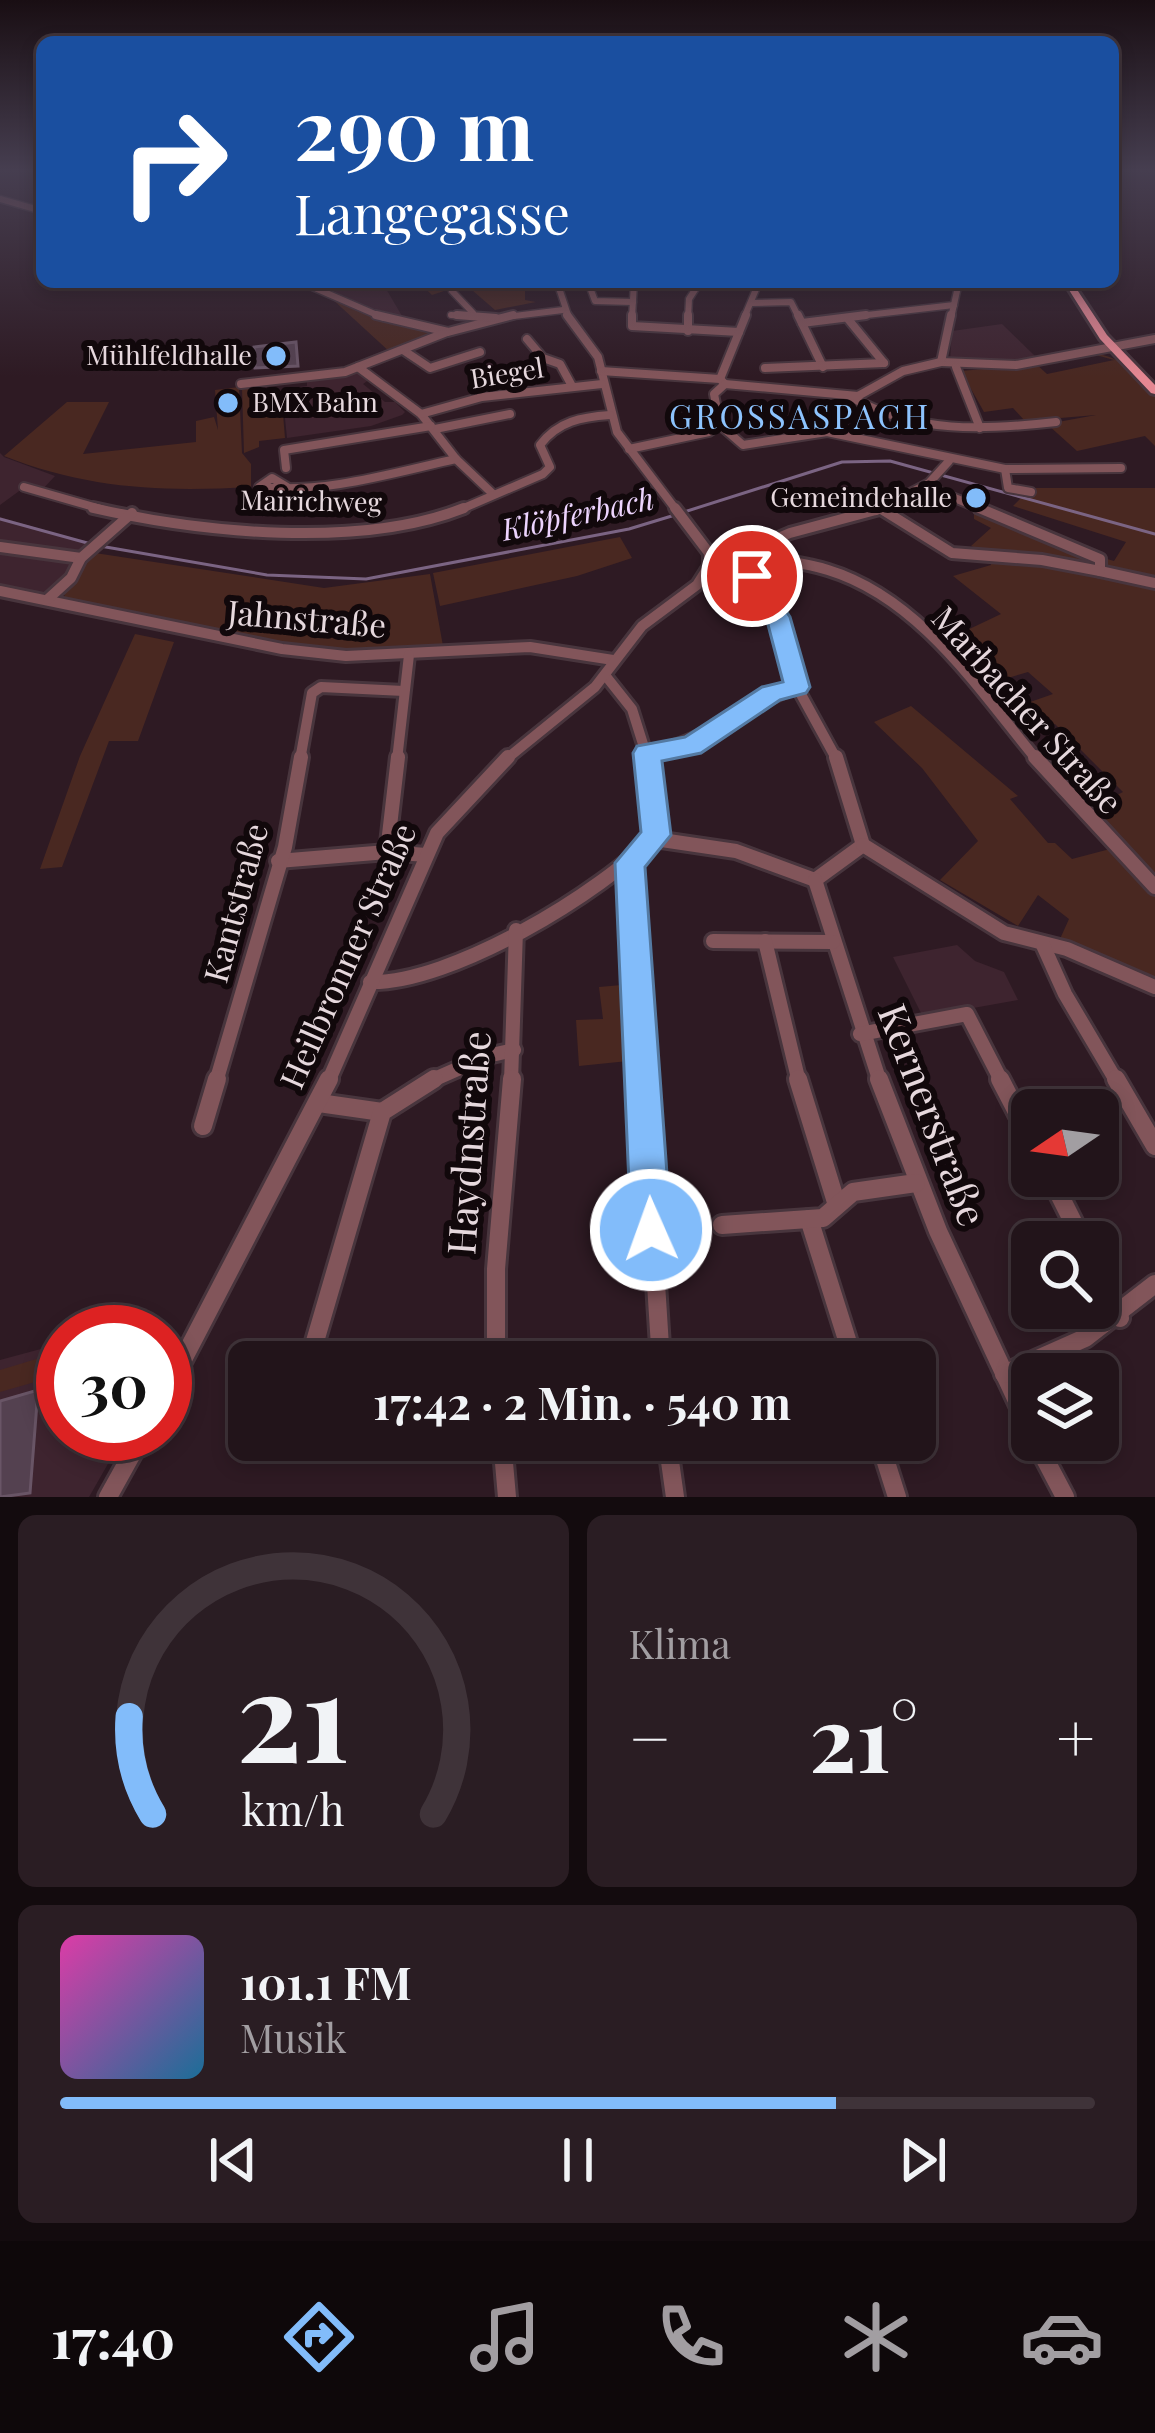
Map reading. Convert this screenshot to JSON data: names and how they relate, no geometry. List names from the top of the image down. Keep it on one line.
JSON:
{"streets":{"street":["Biegel","Mairichweg","Jahnstraße","Marbacher Straße","Kantstraße","Heilbronner Straße","Kernerstraße","Haydnstraße"]},"crossings":[["Jahnstraße","Heilbronner Straße"],["Marbacher Straße","Heilbronner Straße"]],"districts":["GROSSASPACH"],"water":["Klöpferbach"],"places":["Mühlfeldhalle","BMX Bahn","Gemeindehalle"],"north":"left","page":{"turn":["290 m","Langegasse"],"limit":"30","trip":"17:42 · 2 Min. · 540 m","tile":"Klima","heat":["−","21°","+"],"song":["101.1 FM","Musik"],"tabs":"17:40","gauge":["21","km/h"]}}
